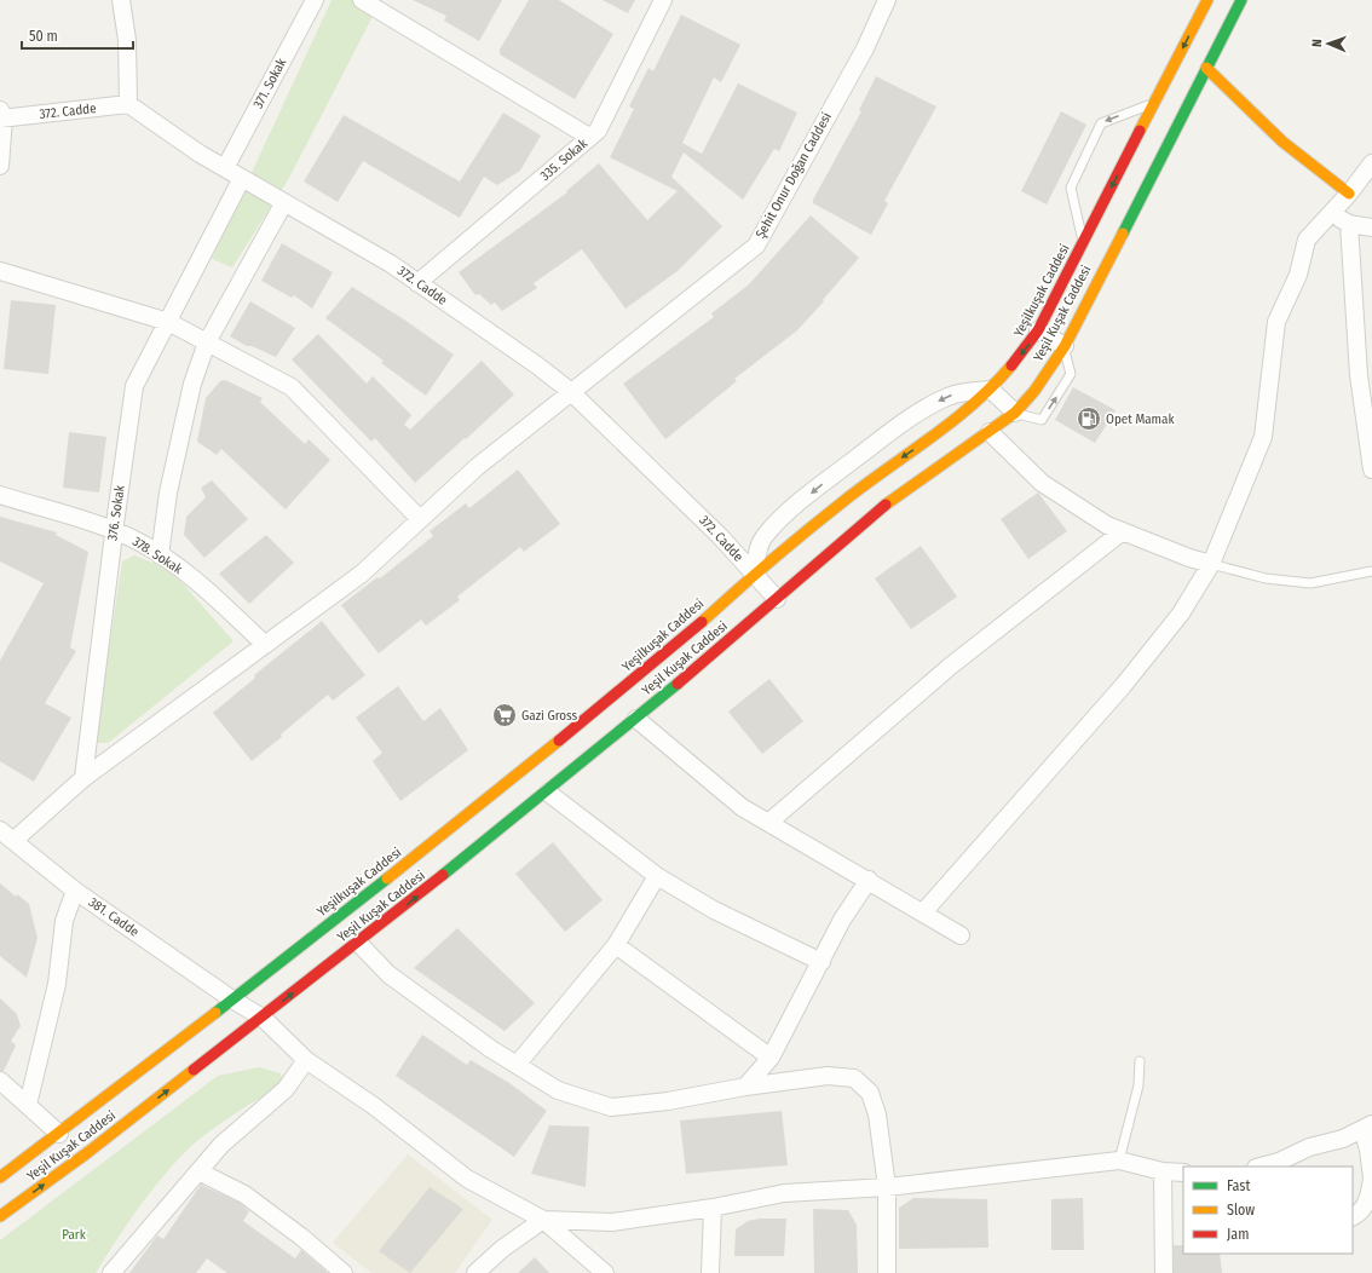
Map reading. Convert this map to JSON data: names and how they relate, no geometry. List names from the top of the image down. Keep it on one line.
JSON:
{"streets":{"main road":["Yeşilkuşak Caddesi","Yeşil Kuşak Caddesi"],"street":["371. Sokak","372. Cadde","335. Sokak","Şehit Onur Doğan Caddesi","376. Sokak","378. Sokak","381. Cadde"]},"crossings":[["371. Sokak","372. Cadde"],["372. Cadde","335. Sokak"],["372. Cadde","Şehit Onur Doğan Caddesi"],["372. Cadde","Yeşilkuşak Caddesi"],["372. Cadde","Yeşil Kuşak Caddesi"],["372. Cadde","376. Sokak"],["Şehit Onur Doğan Caddesi","376. Sokak"],["Şehit Onur Doğan Caddesi","378. Sokak"],["Yeşilkuşak Caddesi","381. Cadde"],["Yeşil Kuşak Caddesi","381. Cadde"],["376. Sokak","378. Sokak"]],"one_way":["Yeşilkuşak Caddesi","Yeşil Kuşak Caddesi"],"parks":["Park"],"places":{"fuel station":["Opet Mamak"],"supermarket":["Gazi Gross"]},"legend":["Fast","Slow","Jam"],"scale_bar":"50 m","north":"left"}
